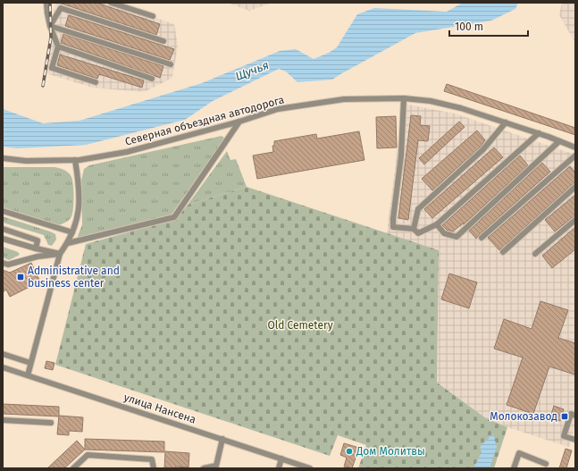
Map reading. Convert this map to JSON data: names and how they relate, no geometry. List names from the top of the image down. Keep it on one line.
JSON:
{"streets":{"street":["Северная объездная автодорога","улица Нансена"]},"water":["Щучья"],"parks":["Old Cemetery"],"places":{"transit":["Administrative and business center","Молокозавод"],"other":["Дом Молитвы"]},"scale_bar":"100 m"}
